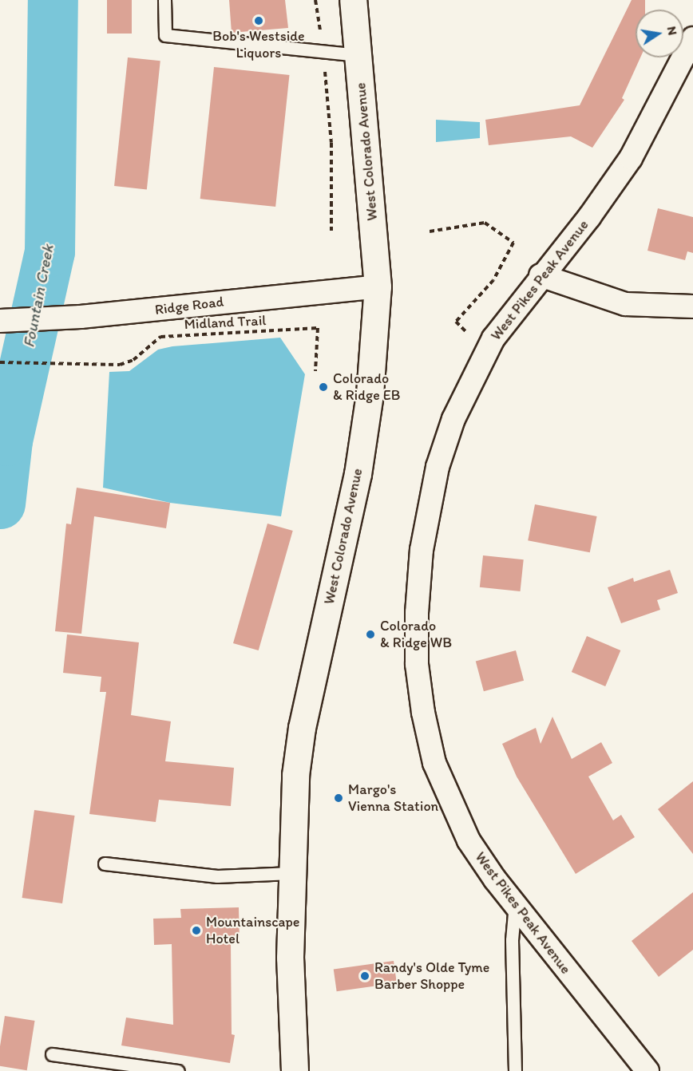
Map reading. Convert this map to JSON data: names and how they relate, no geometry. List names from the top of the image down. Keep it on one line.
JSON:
{"streets":{"main road":["West Colorado Avenue"],"street":["West Pikes Peak Avenue","Ridge Road"],"path":["Midland Trail"]},"crossings":[["West Colorado Avenue","Ridge Road"]],"water":["Fountain Creek"],"places":["Bob's Westside Liquors","Colorado & Ridge EB","Colorado & Ridge WB","Margo's Vienna Station","Mountainscape Hotel","Randy's Olde Tyme Barber Shoppe"],"north":"right"}
